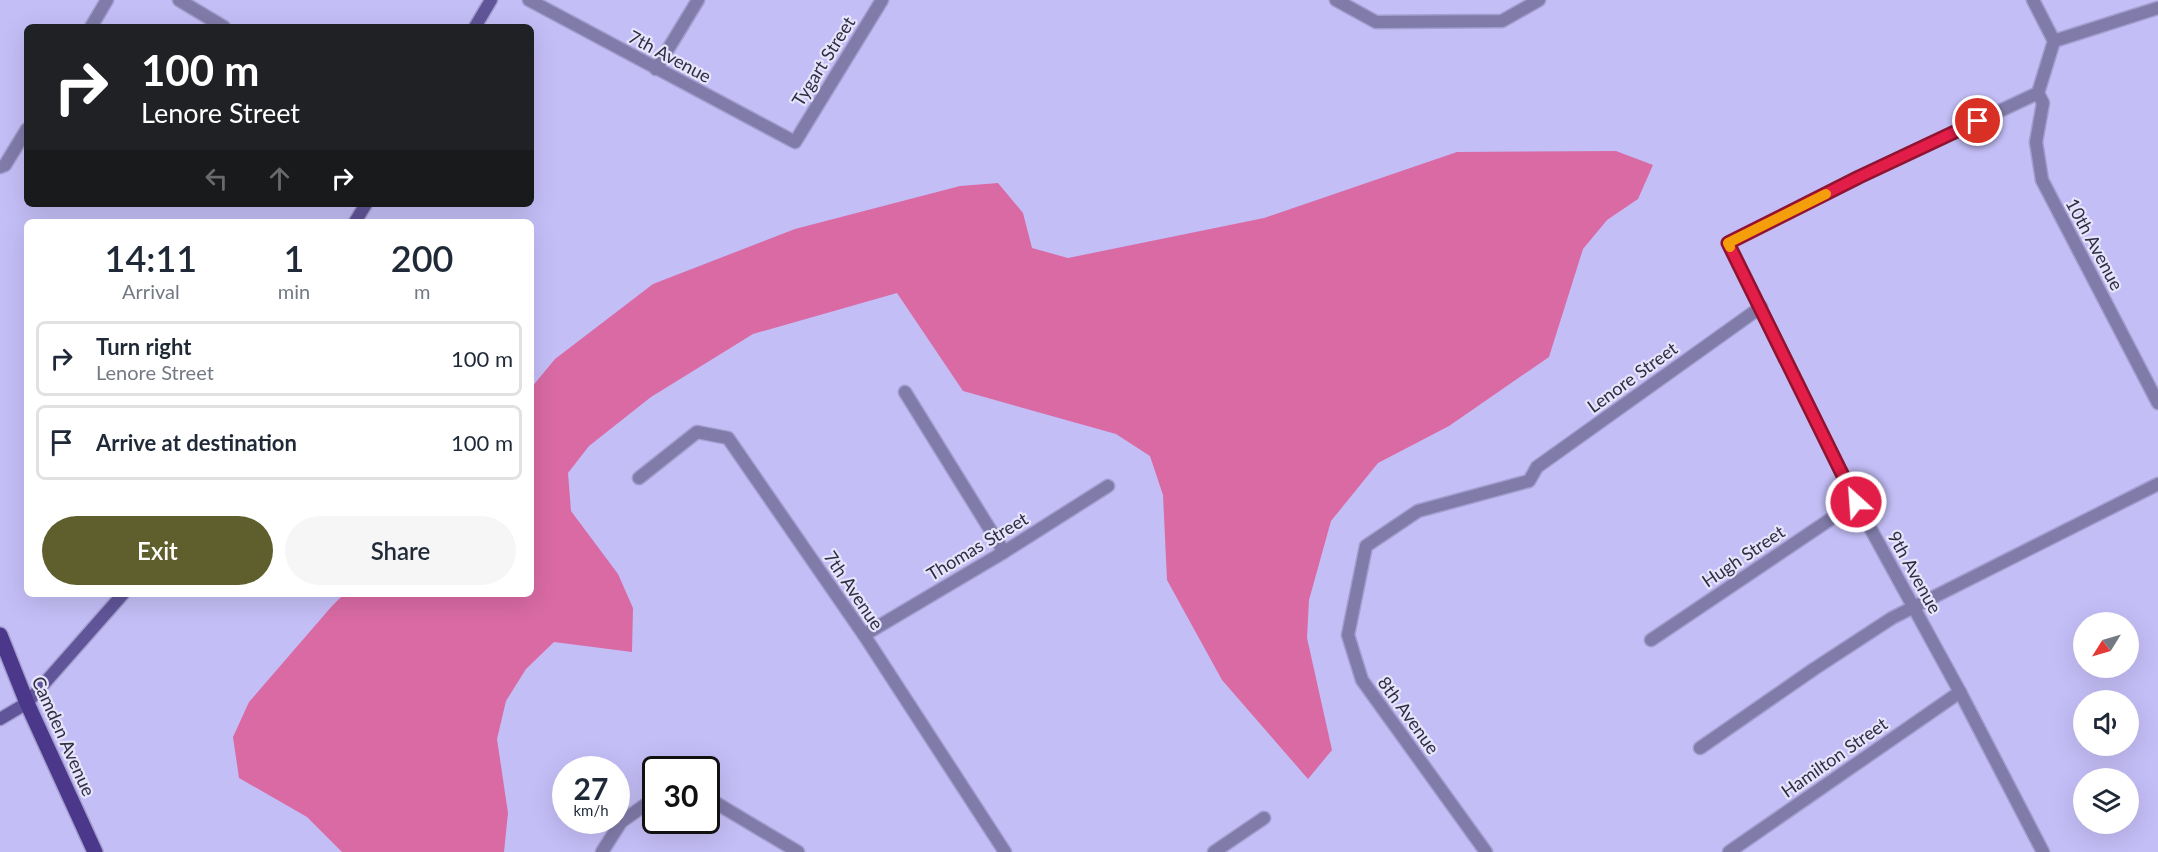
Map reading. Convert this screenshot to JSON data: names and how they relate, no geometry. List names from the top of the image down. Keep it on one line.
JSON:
{"streets":{"main road":["Camden Avenue"],"street":["7th Avenue","Tygart Street","10th Avenue","Lenore Street","Thomas Street","Hugh Street","9th Avenue","8th Avenue","Hamilton Street"]},"crossings":[["7th Avenue","Tygart Street"],["7th Avenue","Thomas Street"],["10th Avenue","9th Avenue"],["Lenore Street","9th Avenue"],["Lenore Street","8th Avenue"],["Hugh Street","9th Avenue"],["9th Avenue","Hamilton Street"]],"north":"bottom left","page":{"turn":["100 m","Lenore Street"],"eta":["14:11","Arrival","1","min","200","m"],"list":[{"name":"Turn right","note":"Lenore Street","value":"100 m"},{"name":"Arrive at destination","value":"100 m"}],"buttons":["Exit","Share"],"speed":"27 km/h","limit":"30"}}
